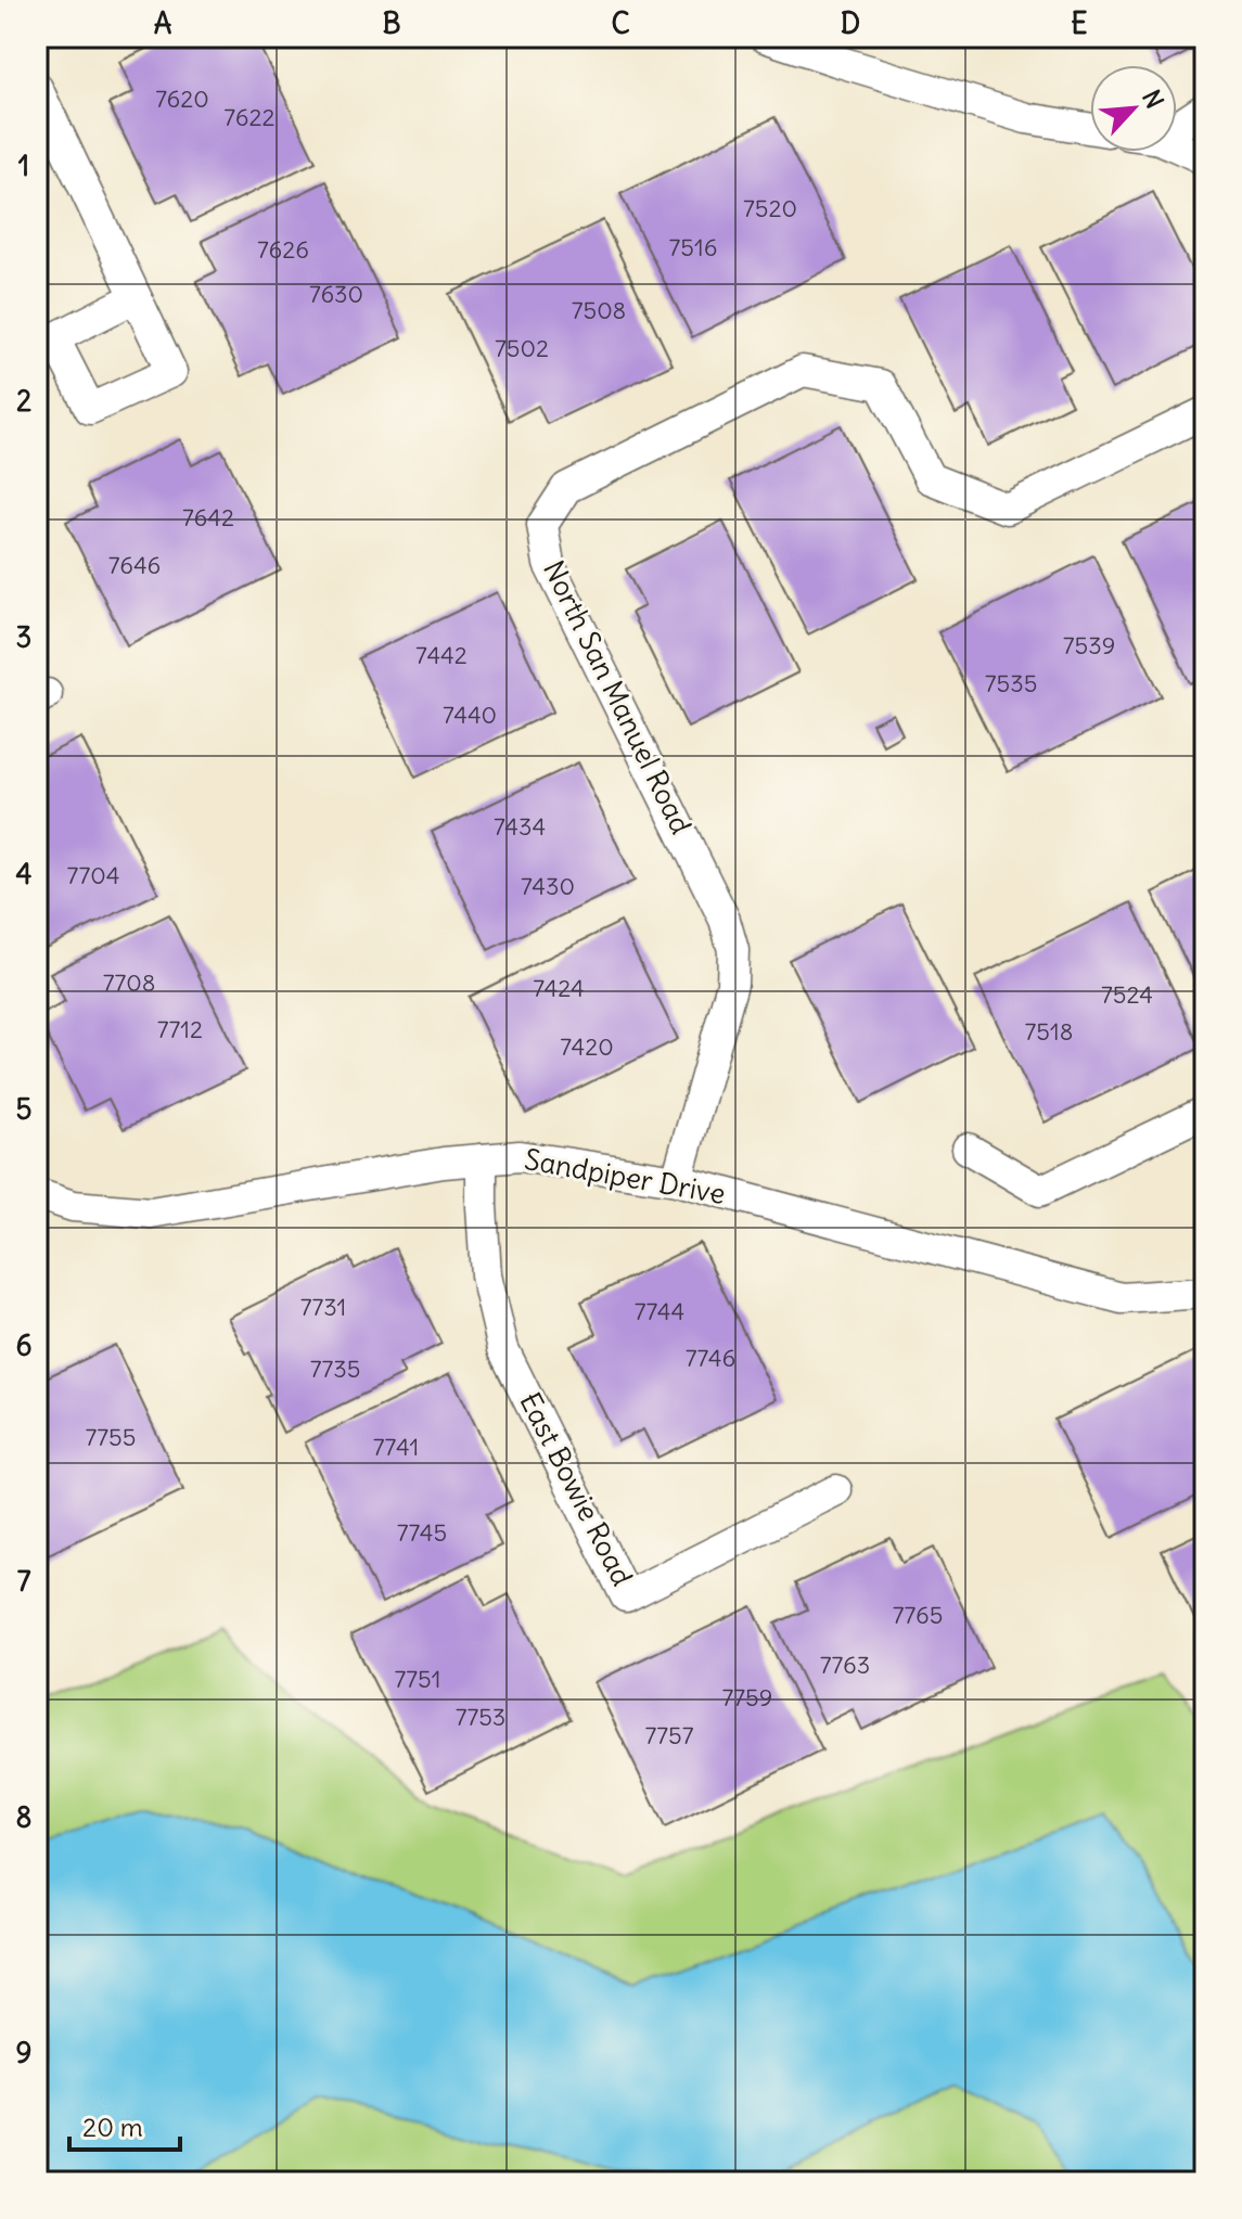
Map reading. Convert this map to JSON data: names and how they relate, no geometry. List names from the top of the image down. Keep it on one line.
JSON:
{"streets":{"street":["North San Manuel Road","Sandpiper Drive","East Bowie Road"]},"crossings":[["North San Manuel Road","Sandpiper Drive"],["Sandpiper Drive","East Bowie Road"]],"house_numbers":["7620","7622","7520","7516","7626","7630","7508","7502","7642","7646","7539","7442","7535","7440","7434","7704","7430","7708","7424","7524","7712","7518","7420","7731","7744","7746","7735","7755","7741","7745","7765","7763","7751","7759","7753","7757"],"scale_bar":"20 m","north":"top right","grid":{"columns":["A","B","C","D","E"],"rows":["1","2","3","4","5","6","7","8","9"]}}
